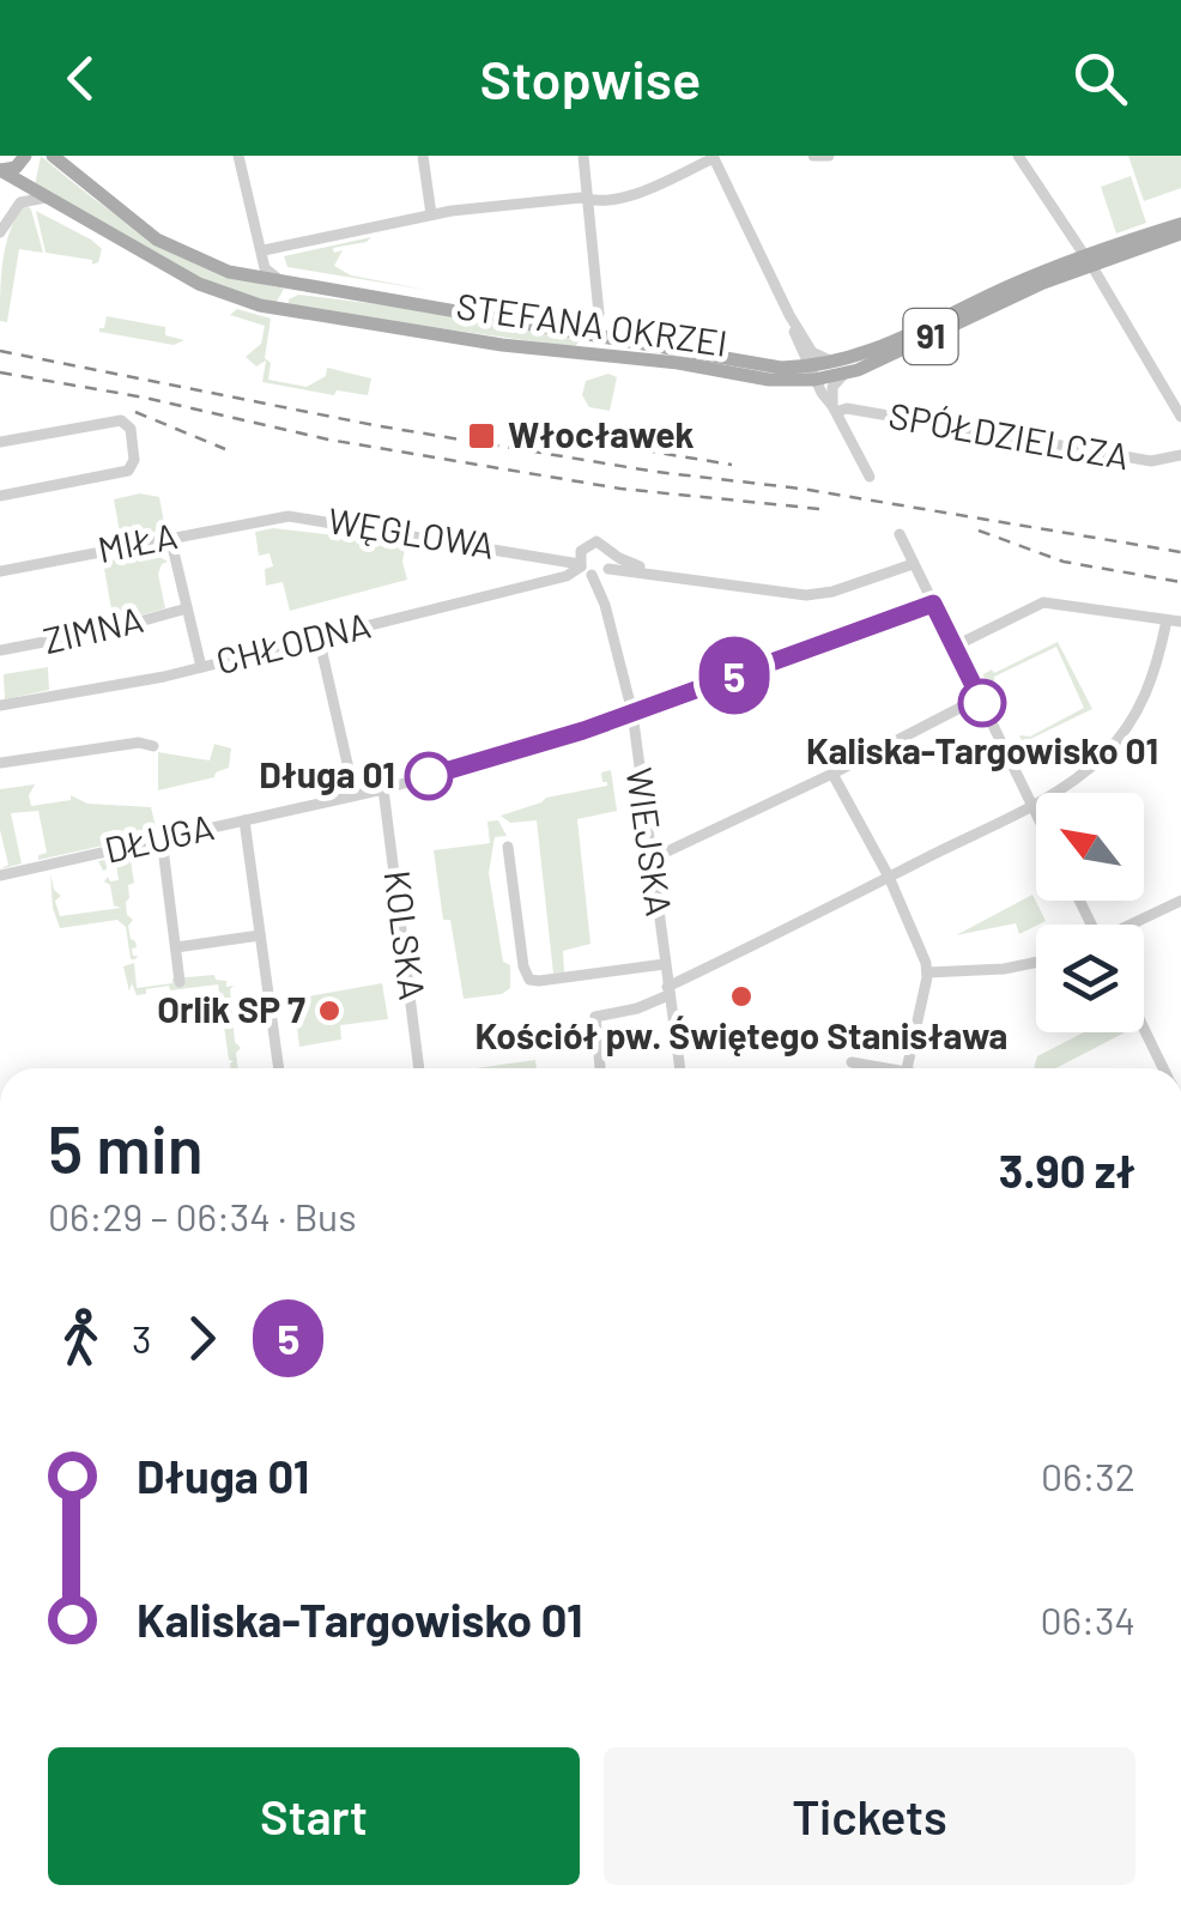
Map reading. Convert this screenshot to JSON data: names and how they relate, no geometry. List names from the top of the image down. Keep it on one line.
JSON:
{"streets":{"main road":["STEFANA OKRZEI","91"],"street":["SPÓŁDZIELCZA","WĘGLOWA","MIŁA","ZIMNA","CHŁODNA","DŁUGA","WIEJSKA","KOLSKA"]},"crossings":[["WĘGLOWA","MIŁA"],["WĘGLOWA","CHŁODNA"],["WĘGLOWA","WIEJSKA"],["CHŁODNA","WIEJSKA"],["DŁUGA","WIEJSKA"],["DŁUGA","KOLSKA"]],"places":{"transit":["Włocławek"],"other":["Kaliska-Targowisko 01","Długa 01","Kościół pw. Świętego Stanisława","Orlik SP 7"]},"lines":["bus line 5"],"north":"top left","page":{"header":"Stopwise","on_map":"5","heading":["5 min","06:29 – 06:34 · Bus","3.90 zł"],"legs":["3","5"],"list":[{"name":"Długa 01","value":"06:32"},{"name":"Kaliska-Targowisko 01","value":"06:34"}],"buttons":["Start","Tickets"]}}
